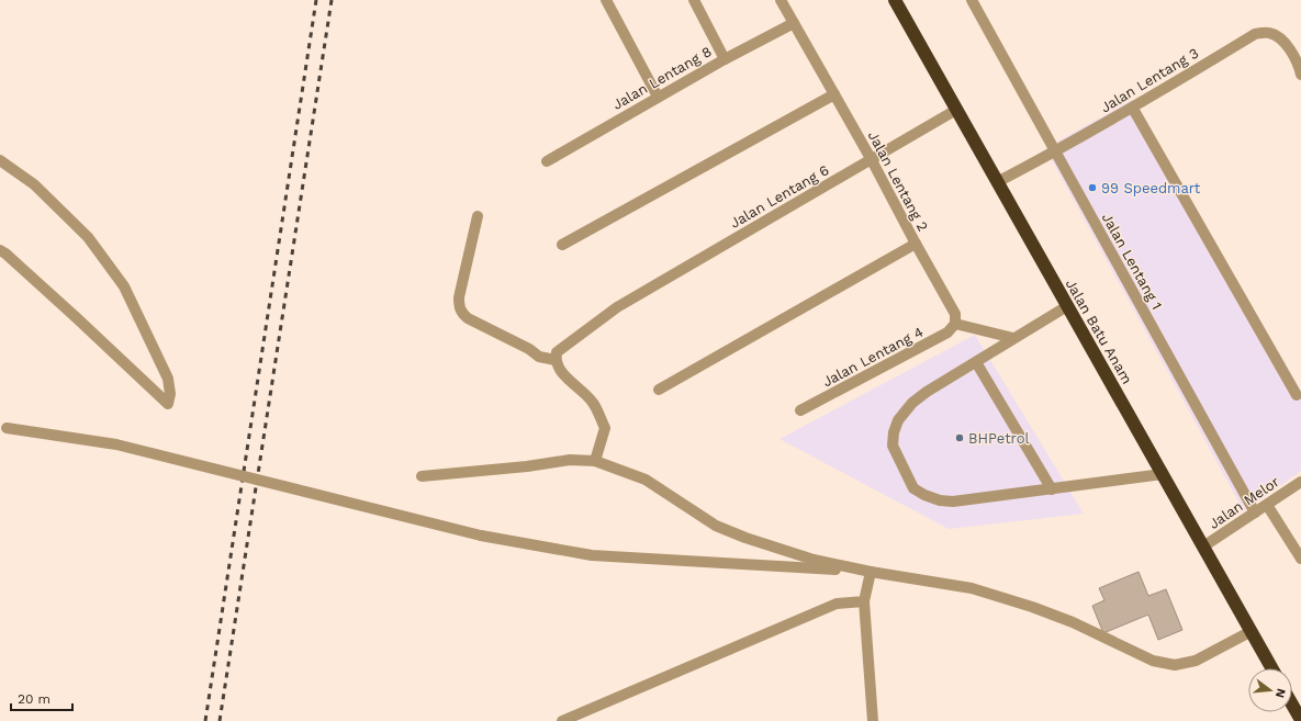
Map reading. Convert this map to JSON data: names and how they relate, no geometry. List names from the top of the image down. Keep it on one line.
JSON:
{"streets":{"highway":["Jalan Batu Anam"],"street":["Jalan Lentang 8","Jalan Lentang 3","Jalan Lentang 2","Jalan Lentang 6","Jalan Lentang 1","Jalan Lentang 4","Jalan Melor"]},"crossings":[["Jalan Lentang 8","Jalan Lentang 2"],["Jalan Lentang 3","Jalan Lentang 1"],["Jalan Lentang 3","Jalan Batu Anam"],["Jalan Lentang 2","Jalan Lentang 6"],["Jalan Lentang 2","Jalan Lentang 4"],["Jalan Lentang 6","Jalan Batu Anam"],["Jalan Lentang 1","Jalan Melor"],["Jalan Batu Anam","Jalan Melor"]],"places":["99 Speedmart","BHPetrol"],"scale_bar":"20 m","north":"right"}
